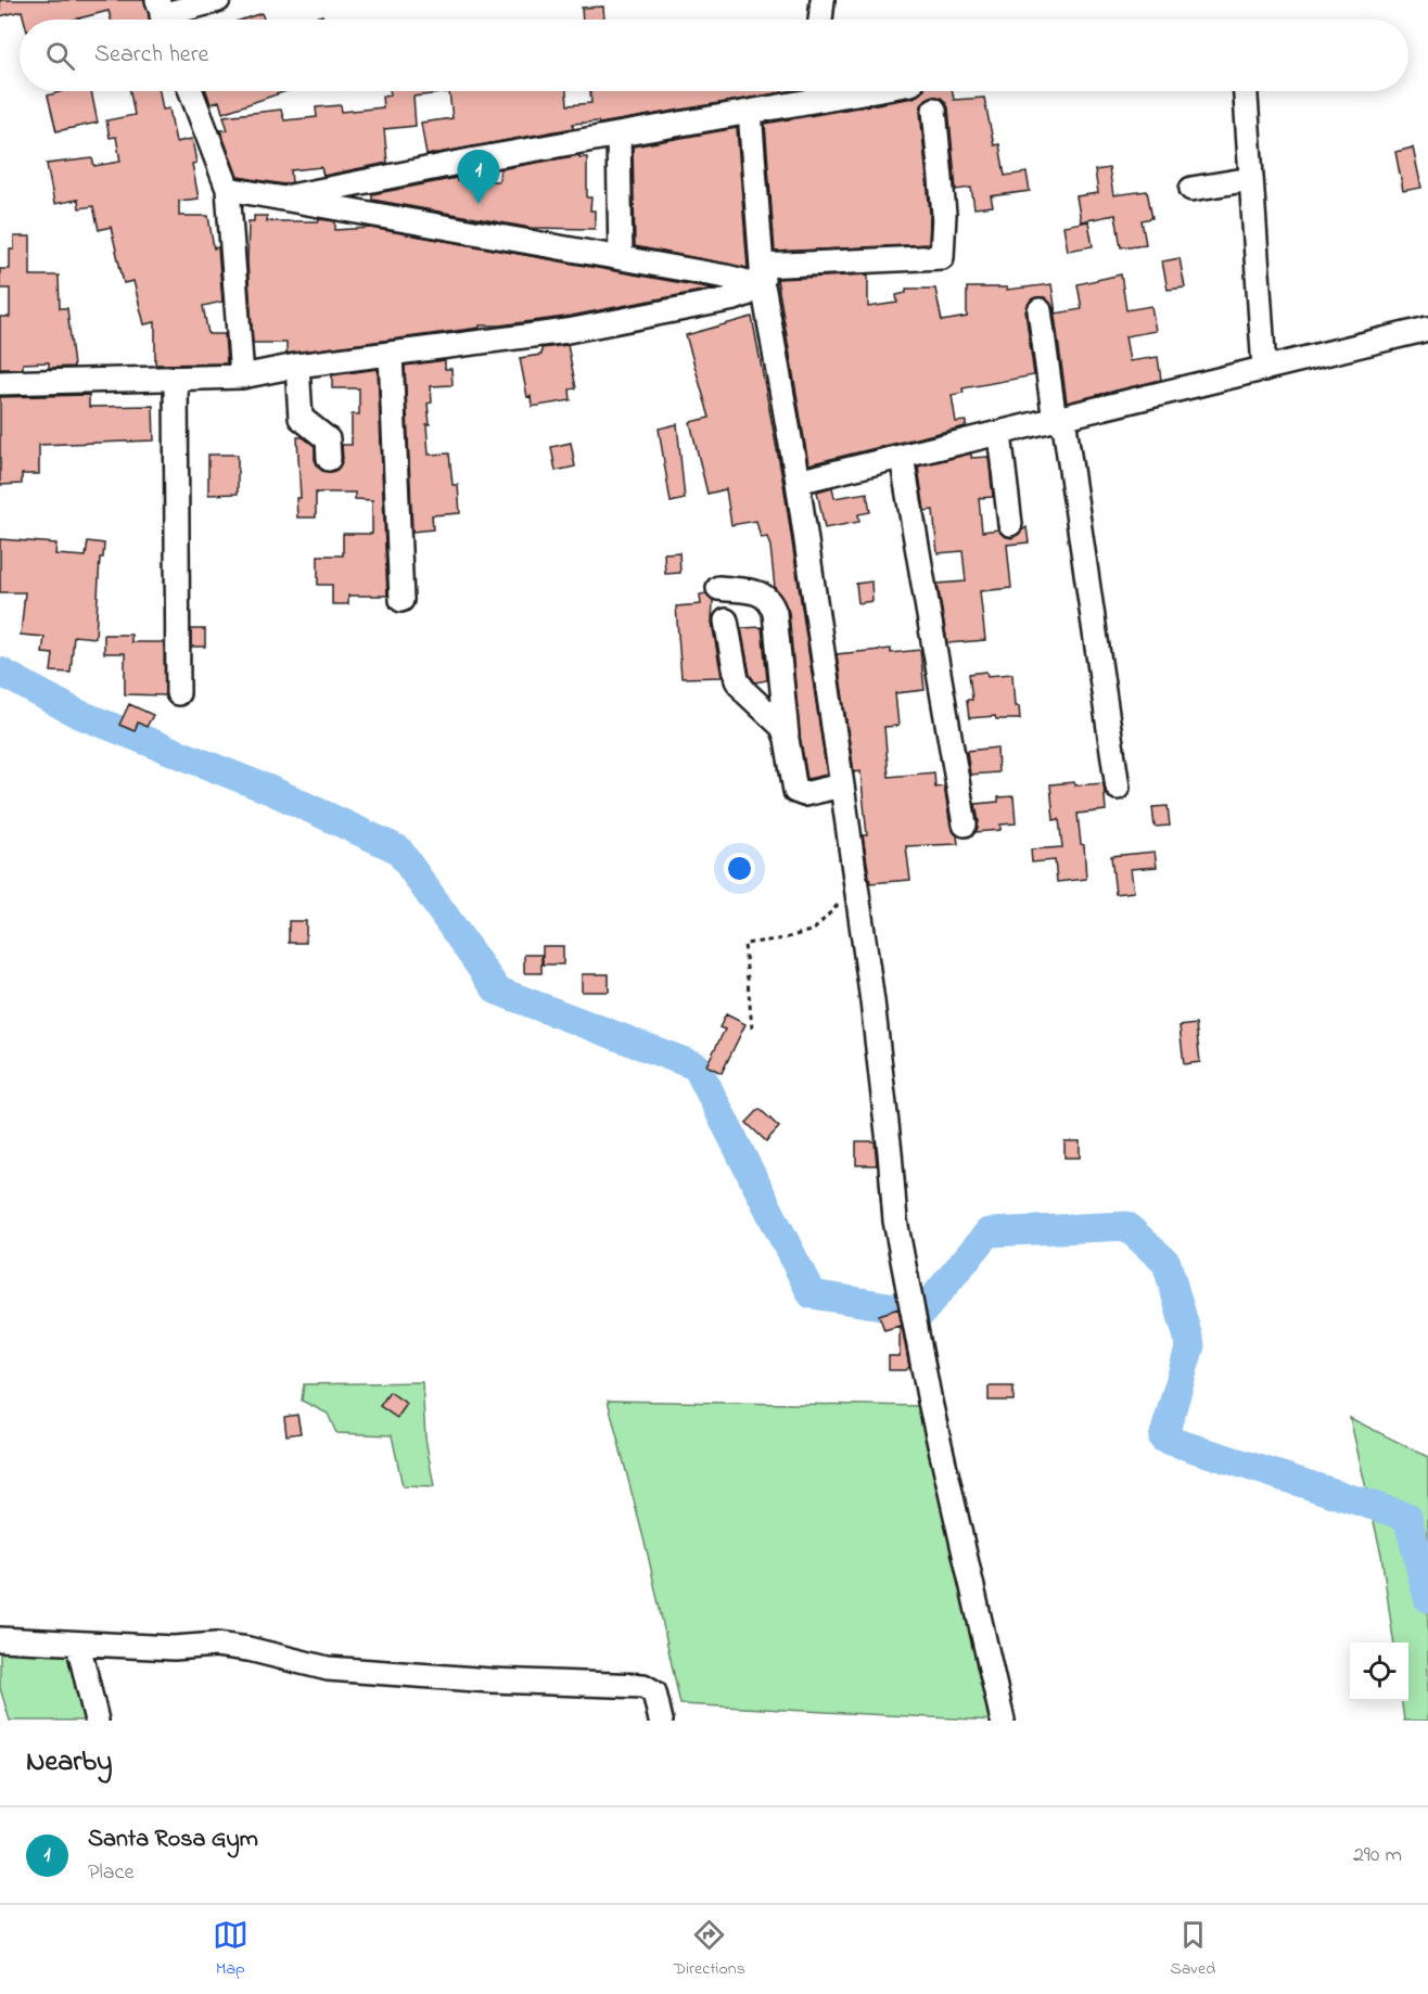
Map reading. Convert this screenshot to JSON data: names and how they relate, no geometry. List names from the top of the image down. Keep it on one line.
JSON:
{"page":{"search":"Search here","pins":"1","heading":"Nearby","list":[{"mark":"1","name":"Santa Rosa Gym","note":"Place","value":"290 m"}],"nav":["Map","Directions","Saved"]}}
